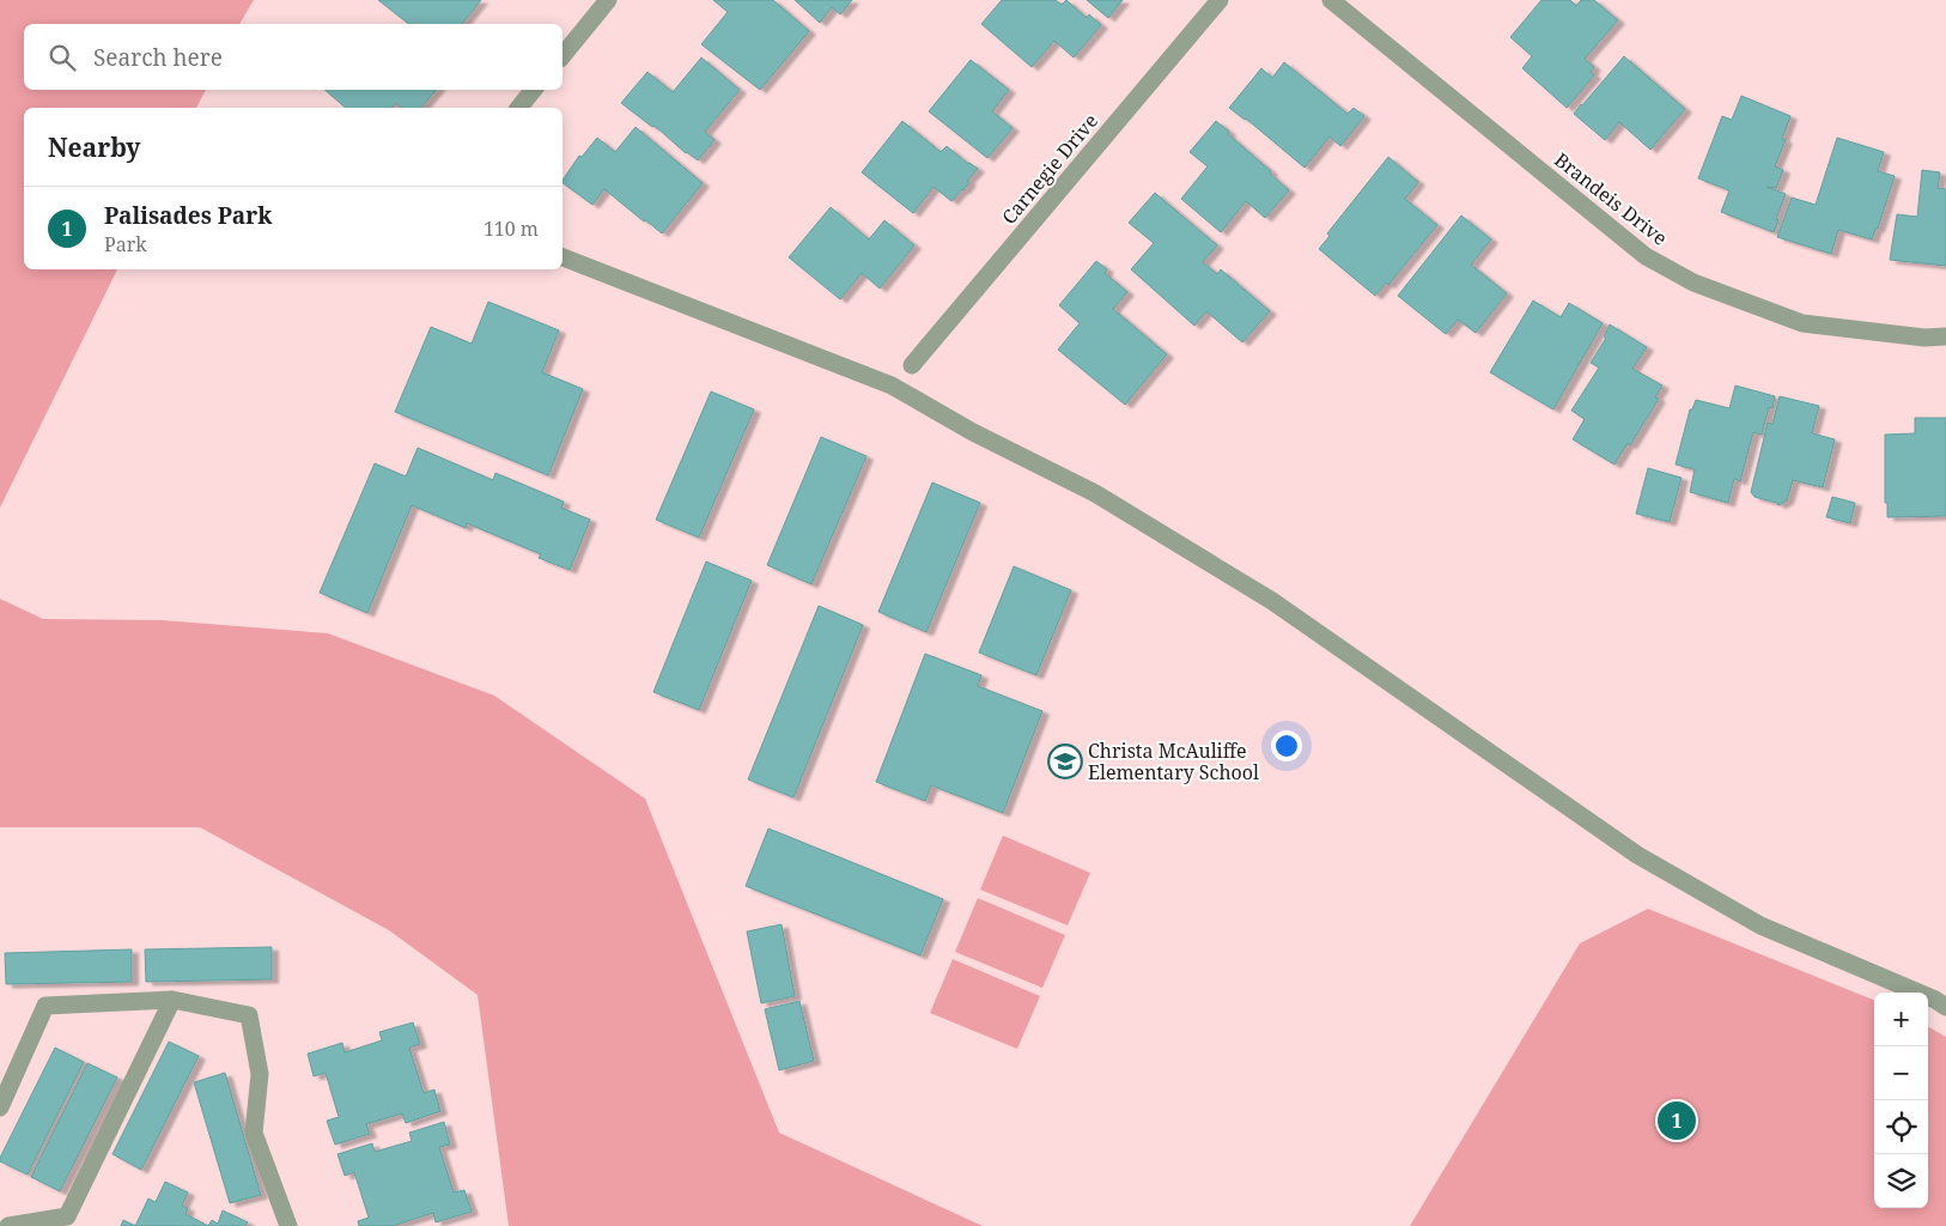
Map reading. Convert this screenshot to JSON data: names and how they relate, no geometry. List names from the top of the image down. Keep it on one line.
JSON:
{"streets":{"street":["Carnegie Drive","Brandeis Drive"]},"places":{"school or university":["Christa McAuliffe Elementary School"]},"page":{"search":"Search here","heading":"Nearby","list":[{"mark":"1","name":"Palisades Park","note":"Park","value":"110 m"}],"map_buttons":["+","−"],"pins":"1"}}
